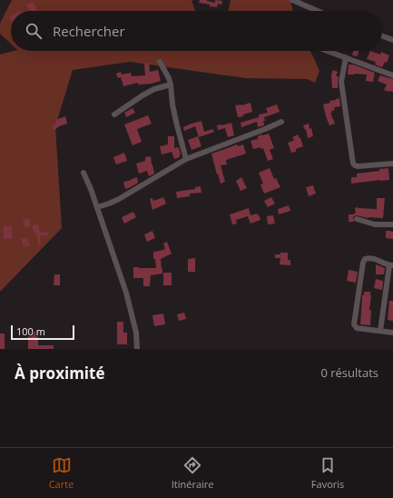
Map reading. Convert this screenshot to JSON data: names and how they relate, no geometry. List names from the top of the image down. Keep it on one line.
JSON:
{"scale_bar":"100 m","page":{"search":"Rechercher","scale":"100 m","heading":["À proximité","0 résultats"],"nav":["Carte","Itinéraire","Favoris"]}}
